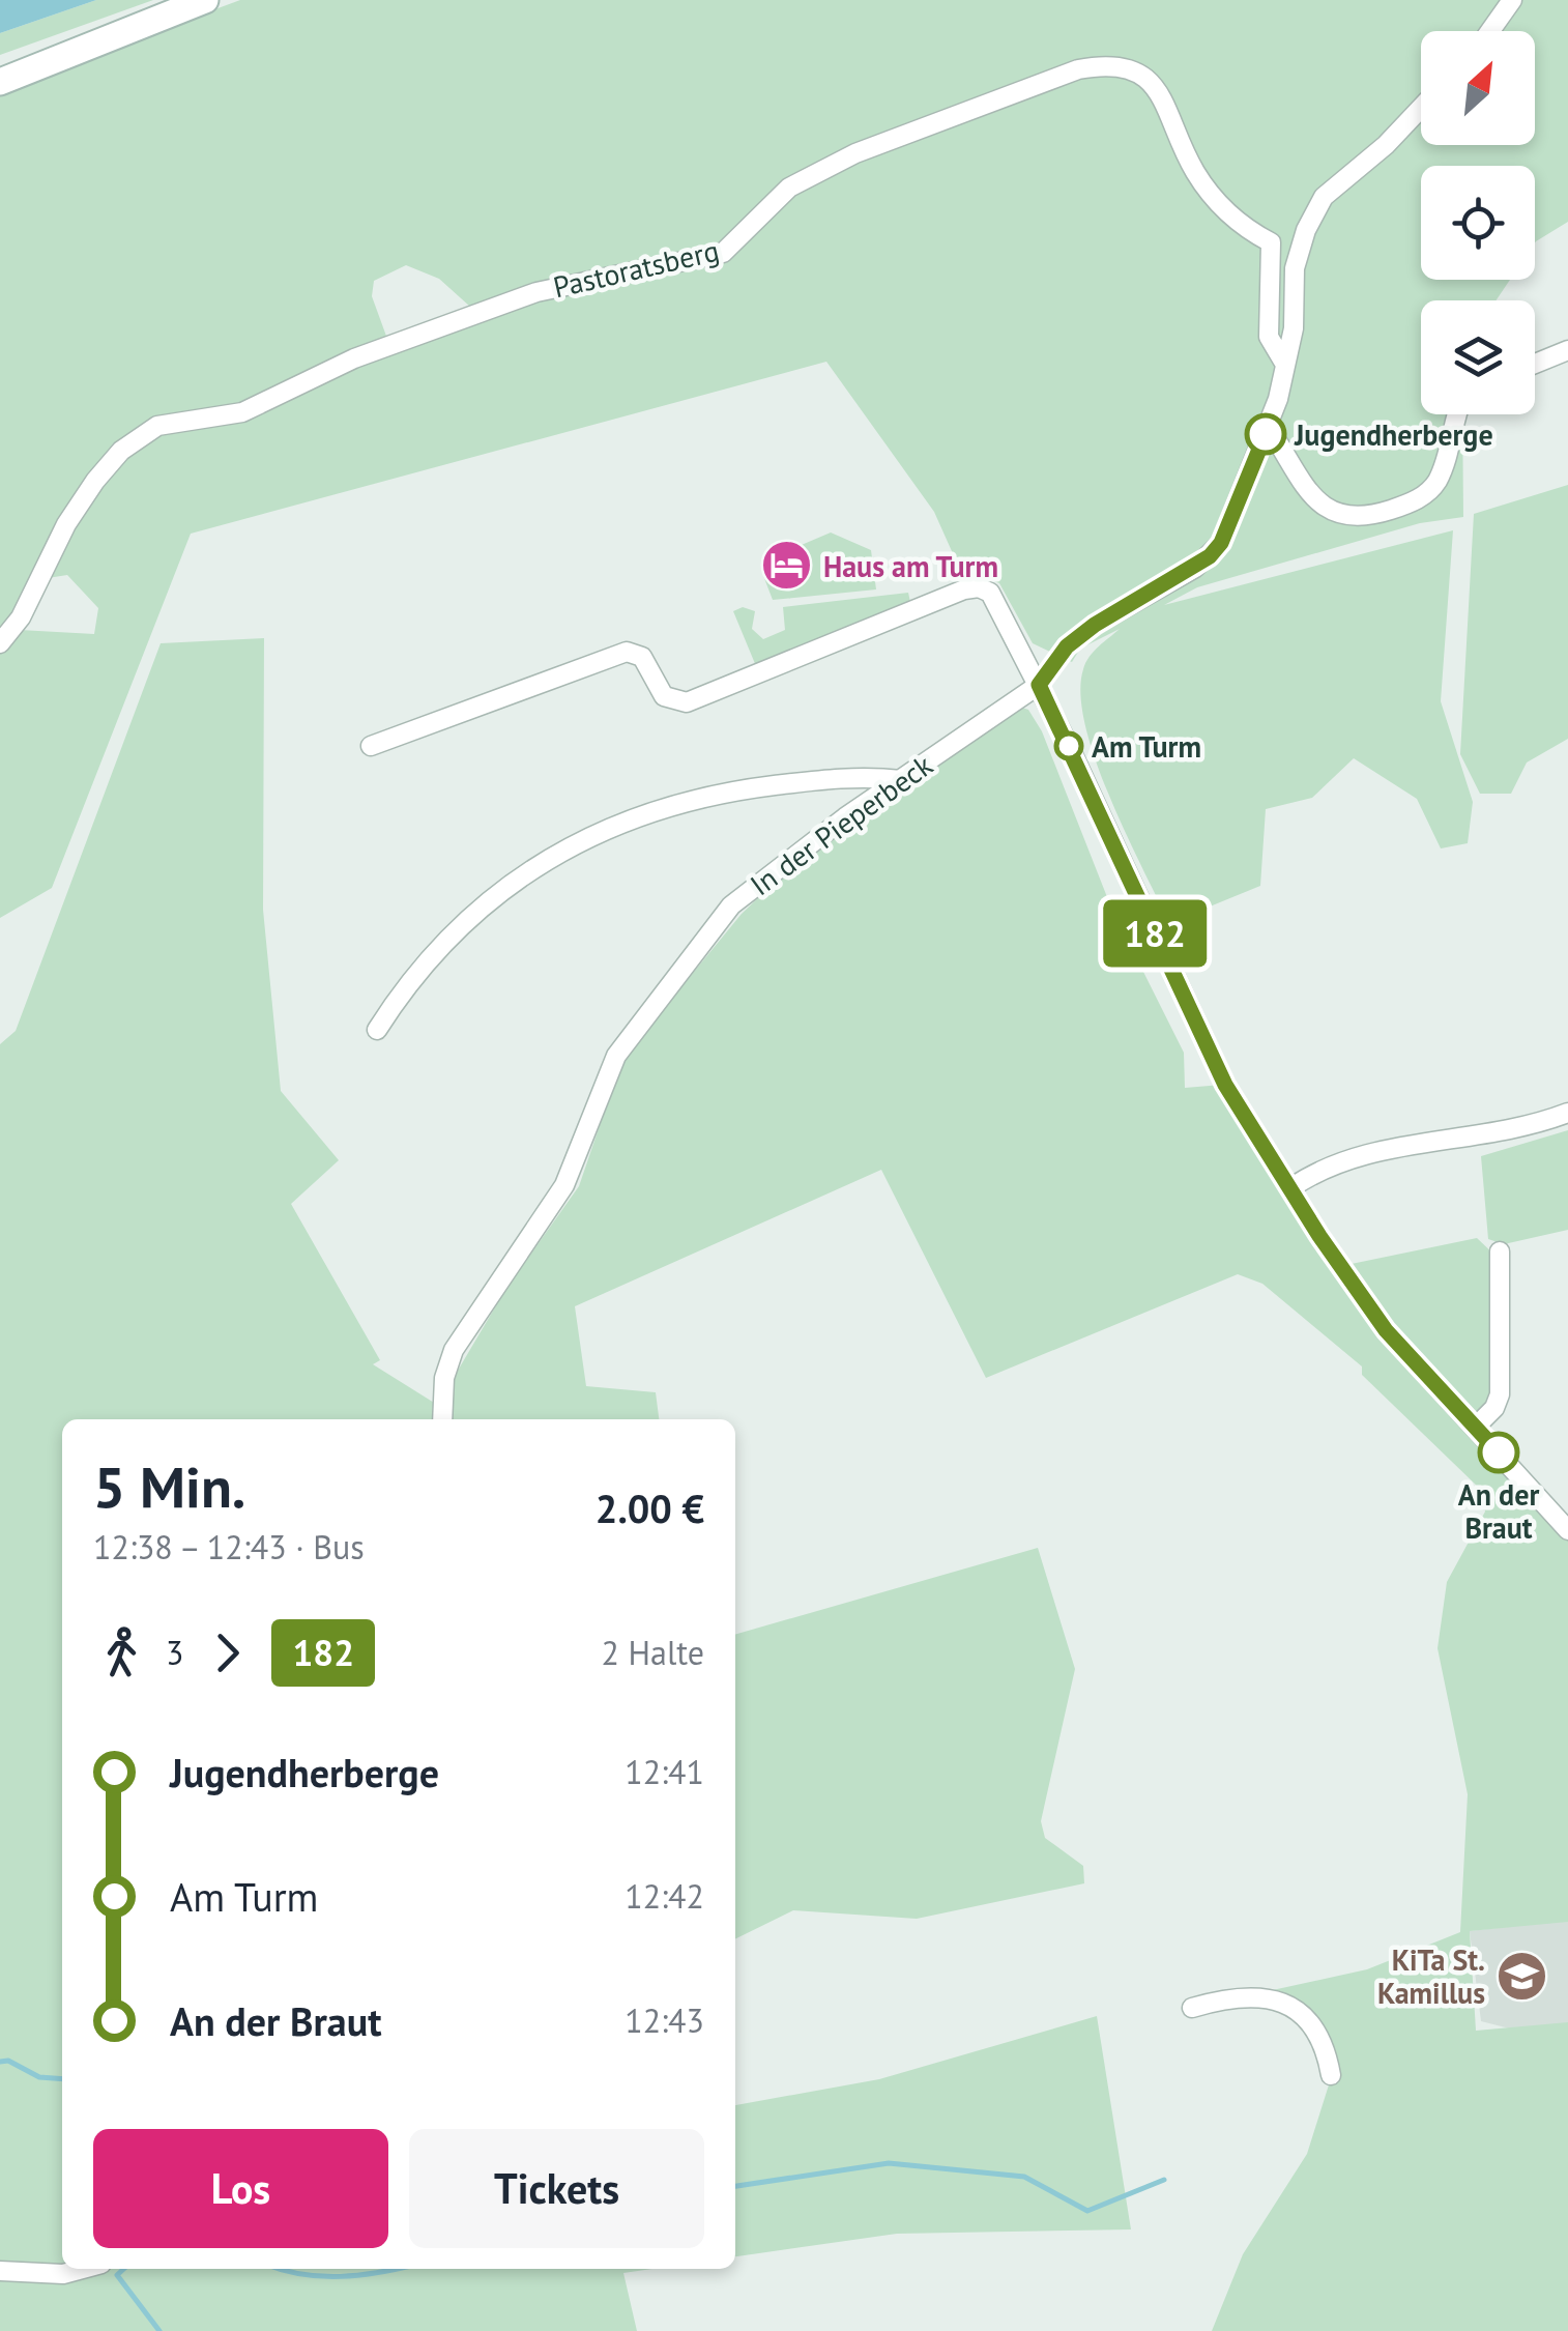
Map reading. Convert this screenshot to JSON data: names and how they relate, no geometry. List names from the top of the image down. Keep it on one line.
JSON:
{"streets":{"street":["Pastoratsberg","In der Pieperbeck"]},"crossings":[["Pastoratsberg","In der Pieperbeck"]],"places":{"other":["Jugendherberge","Am Turm","An der Braut"],"hotel":["Haus am Turm"],"school or university":["KiTa St. Kamillus"]},"lines":["bus line 182"],"north":"top right","page":{"on_map":"182","heading":["5 Min.","12:38 – 12:43 · Bus","2.00 €"],"legs":["3","182","2 Halte"],"list":[{"name":"Jugendherberge","value":"12:41"},{"name":"Am Turm","value":"12:42"},{"name":"An der Braut","value":"12:43"}],"buttons":["Los","Tickets"]}}
